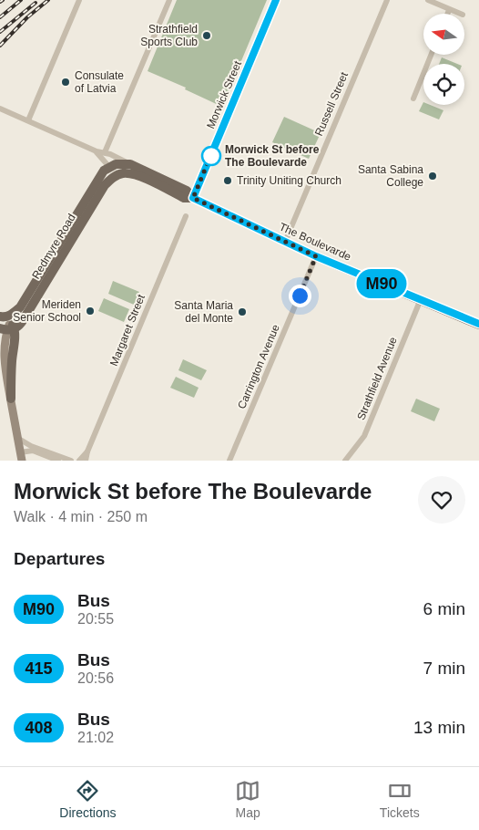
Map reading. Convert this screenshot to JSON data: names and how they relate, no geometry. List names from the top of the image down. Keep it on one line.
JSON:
{"streets":{"main road":["Morwick Street","The Boulevarde","Redmyre Road"],"street":["Russell Street","Margaret Street","Carrington Avenue","Strathfield Avenue"]},"crossings":[["Morwick Street","The Boulevarde"],["Russell Street","The Boulevarde"],["The Boulevarde","Redmyre Road"],["The Boulevarde","Carrington Avenue"],["The Boulevarde","Strathfield Avenue"]],"places":["Strathfield Sports Club","Consulate of Latvia","Morwick St before The Boulevarde","Santa Sabina College","Trinity Uniting Church","Meriden Senior School","Santa Maria del Monte"],"lines":["bus line M90"],"north":"left","page":{"on_map":"M90","heading":[["Morwick St before The Boulevarde","Walk · 4 min · 250 m"],"Departures"],"list":[{"mark":"M90","name":"Bus","note":"20:55","value":"6 min"},{"mark":"415","name":"Bus","note":"20:56","value":"7 min"},{"mark":"408","name":"Bus","note":"21:02","value":"13 min"}],"tabs":["Directions","Map","Tickets"]}}
